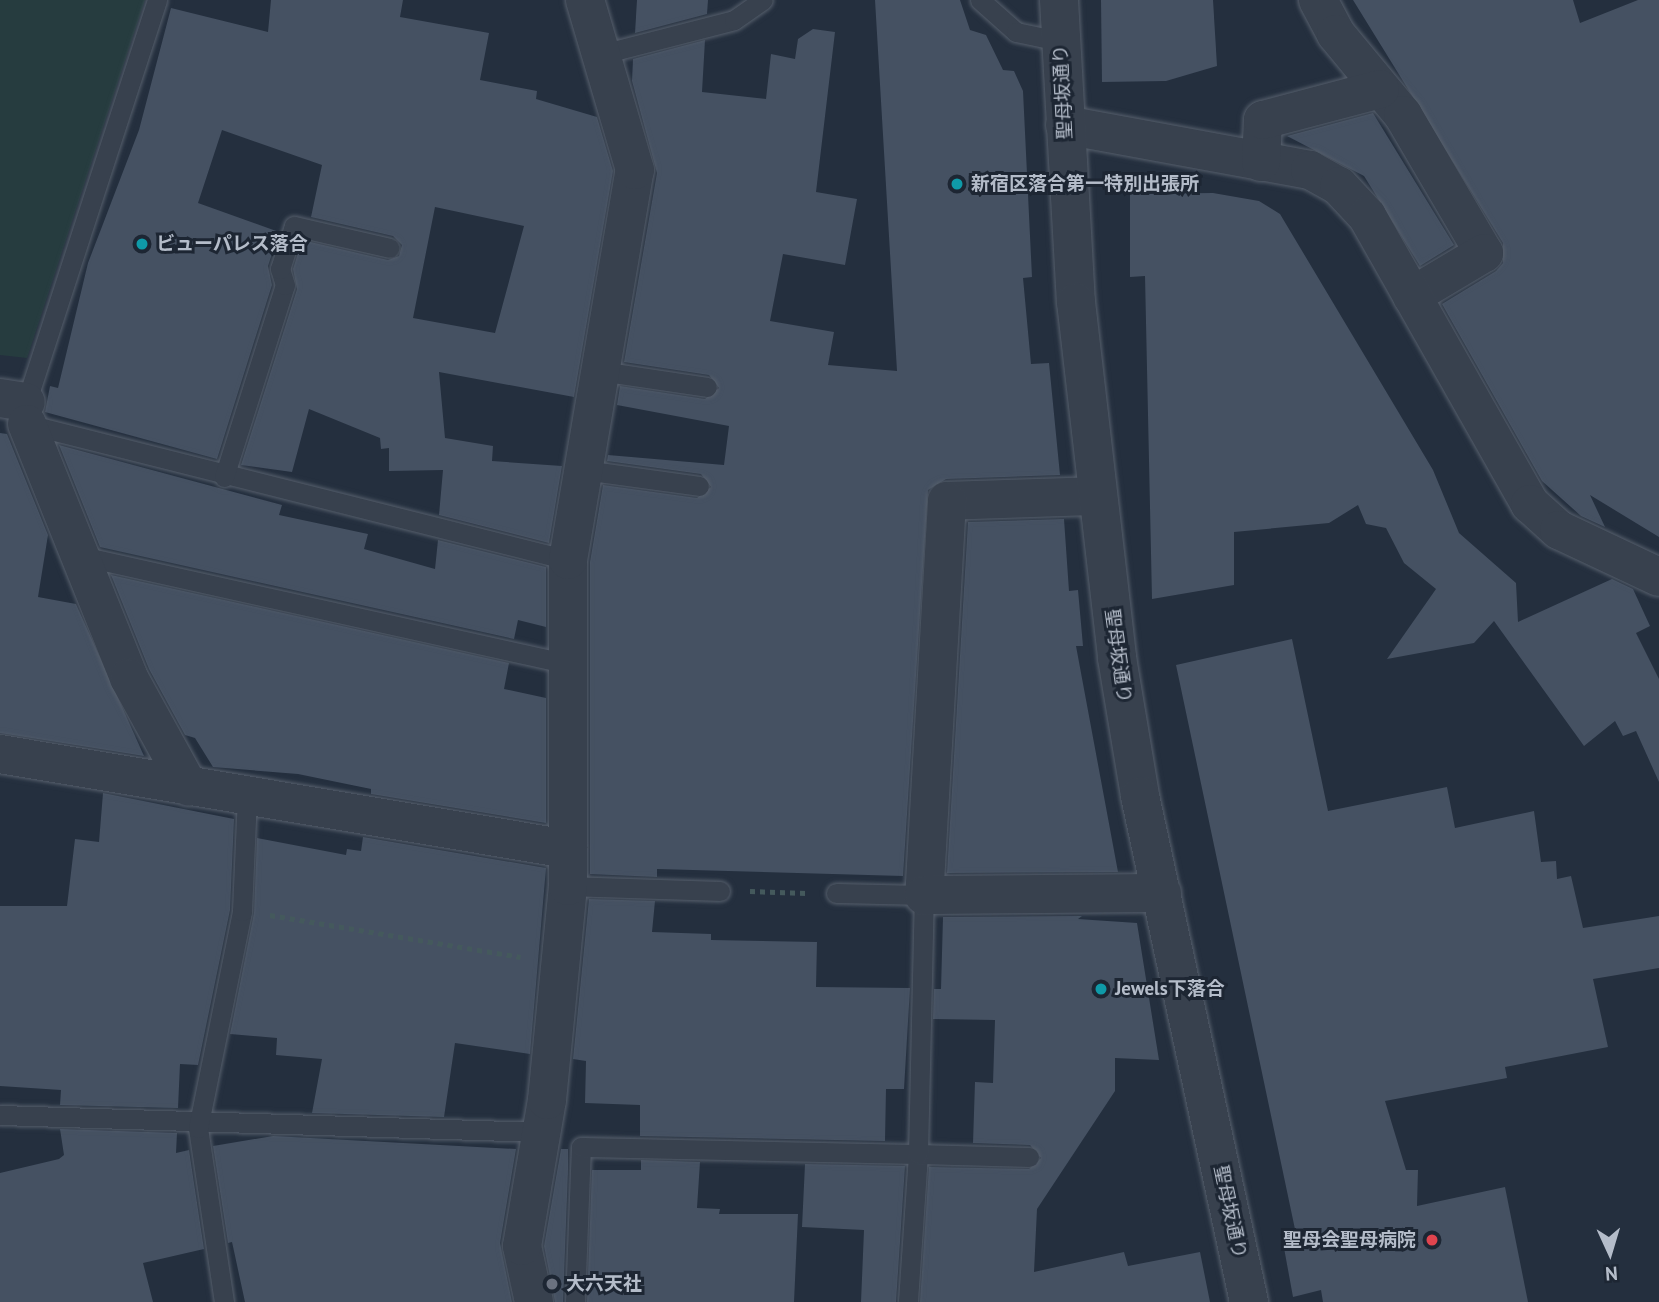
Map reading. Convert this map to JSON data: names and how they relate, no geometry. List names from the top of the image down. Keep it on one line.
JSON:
{"streets":{"street":["聖母坂通り"]},"places":["新宿区落合第一特別出張所","ビューパレス落合","Jewels下落合","聖母会聖母病院","大六天社"],"north":"bottom"}
